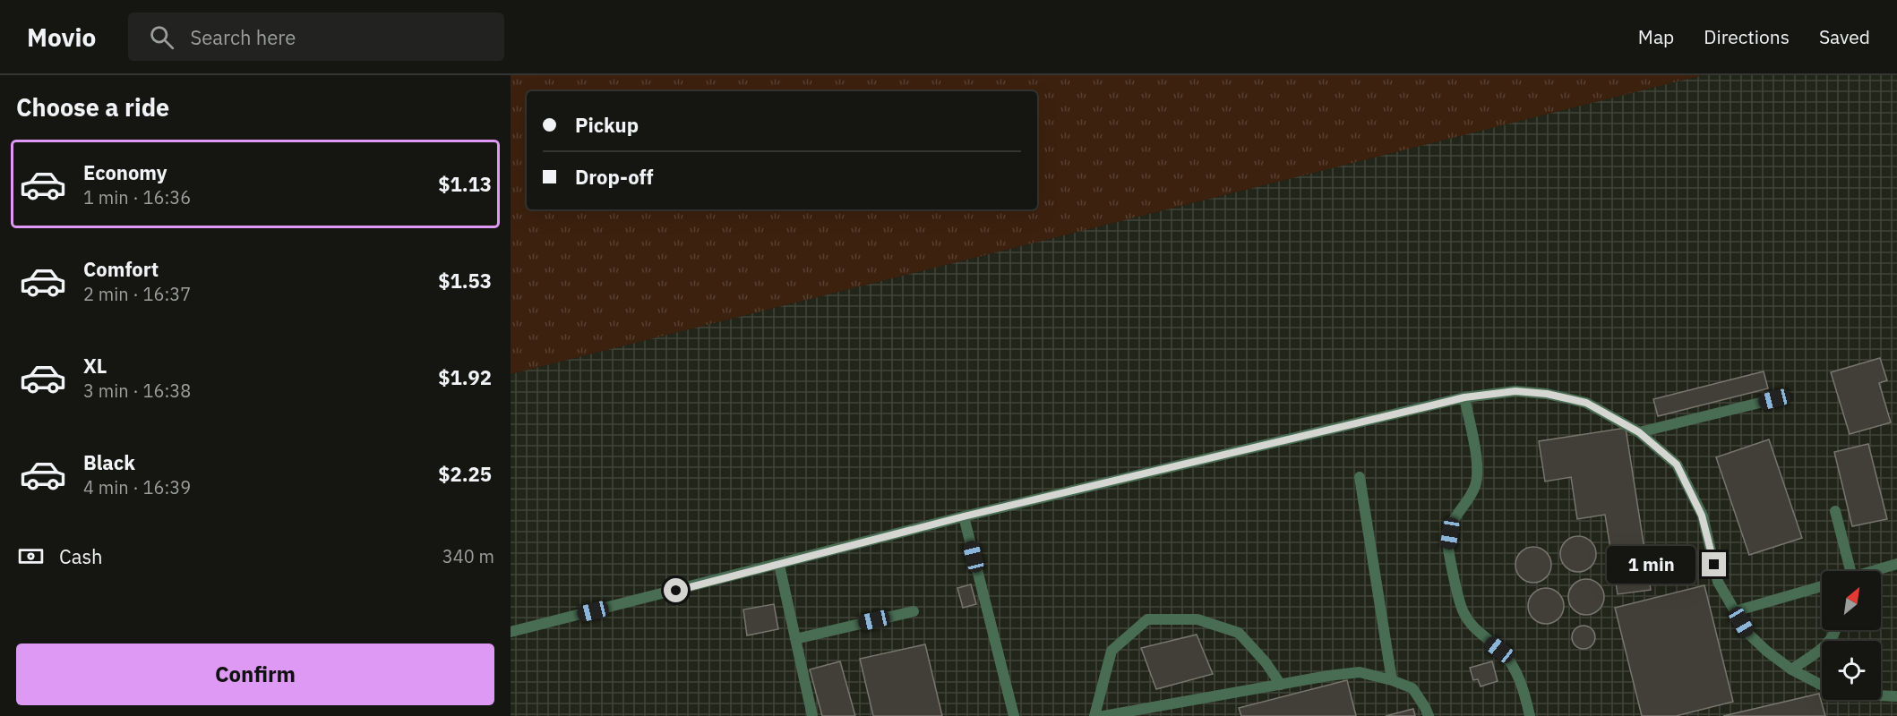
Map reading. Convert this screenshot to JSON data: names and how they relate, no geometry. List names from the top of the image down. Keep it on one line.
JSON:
{"north":"top right","page":{"header":"Movio","search":"Search here","nav":["Map","Directions","Saved"],"heading":"Choose a ride","banner":["Pickup","Drop-off"],"list":[{"name":"Economy","note":"1 min · 16:36","value":"$1.13"},{"name":"Comfort","note":"2 min · 16:37","value":"$1.53"},{"name":"XL","note":"3 min · 16:38","value":"$1.92"},{"name":"Black","note":"4 min · 16:39","value":"$2.25"}],"pay":["Cash","340 m"],"bubble":"1 min","buttons":"Confirm"}}
